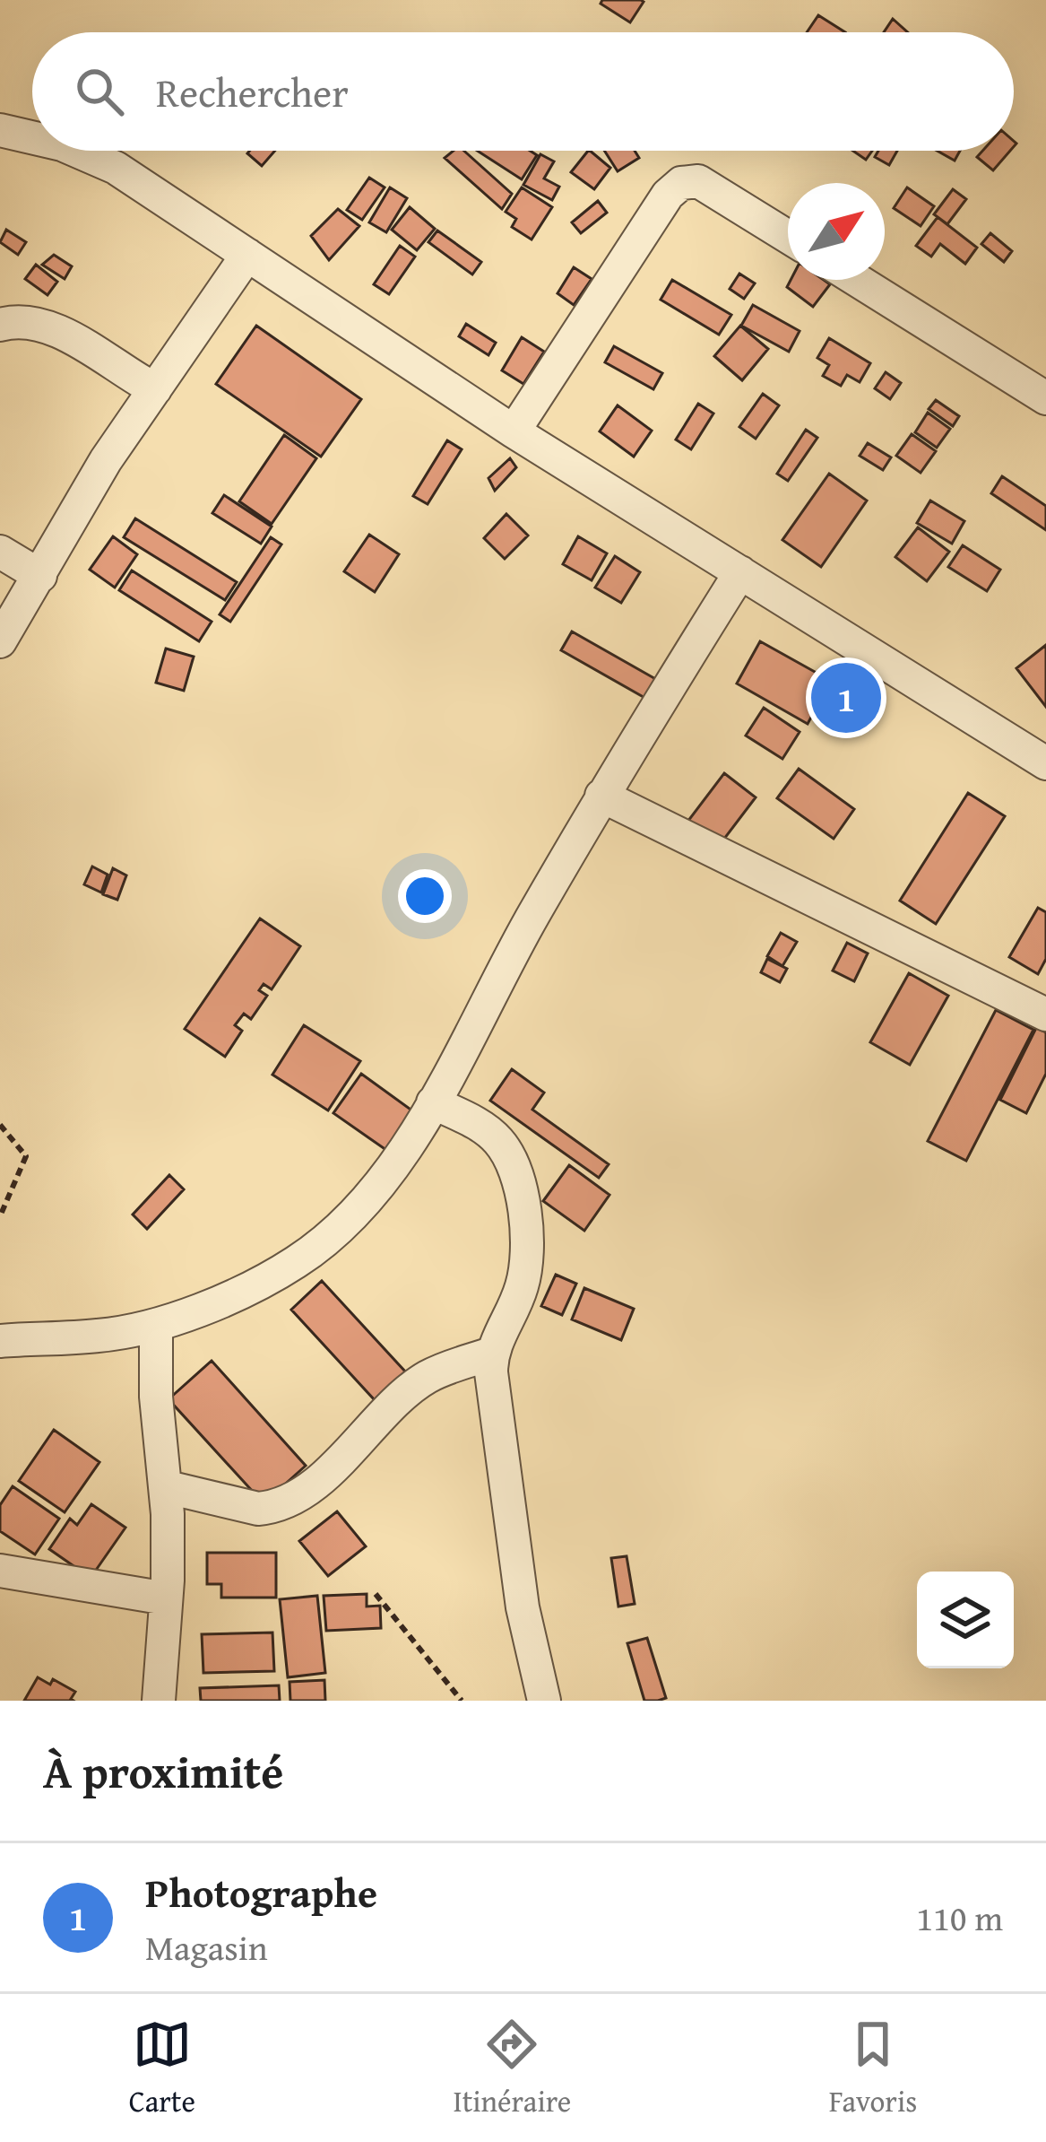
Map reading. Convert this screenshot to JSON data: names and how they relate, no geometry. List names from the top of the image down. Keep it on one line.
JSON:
{"north":"top right","page":{"search":"Rechercher","pins":"1","heading":"À proximité","list":[{"mark":"1","name":"Photographe","note":"Magasin","value":"110 m"}],"nav":["Carte","Itinéraire","Favoris"]}}
